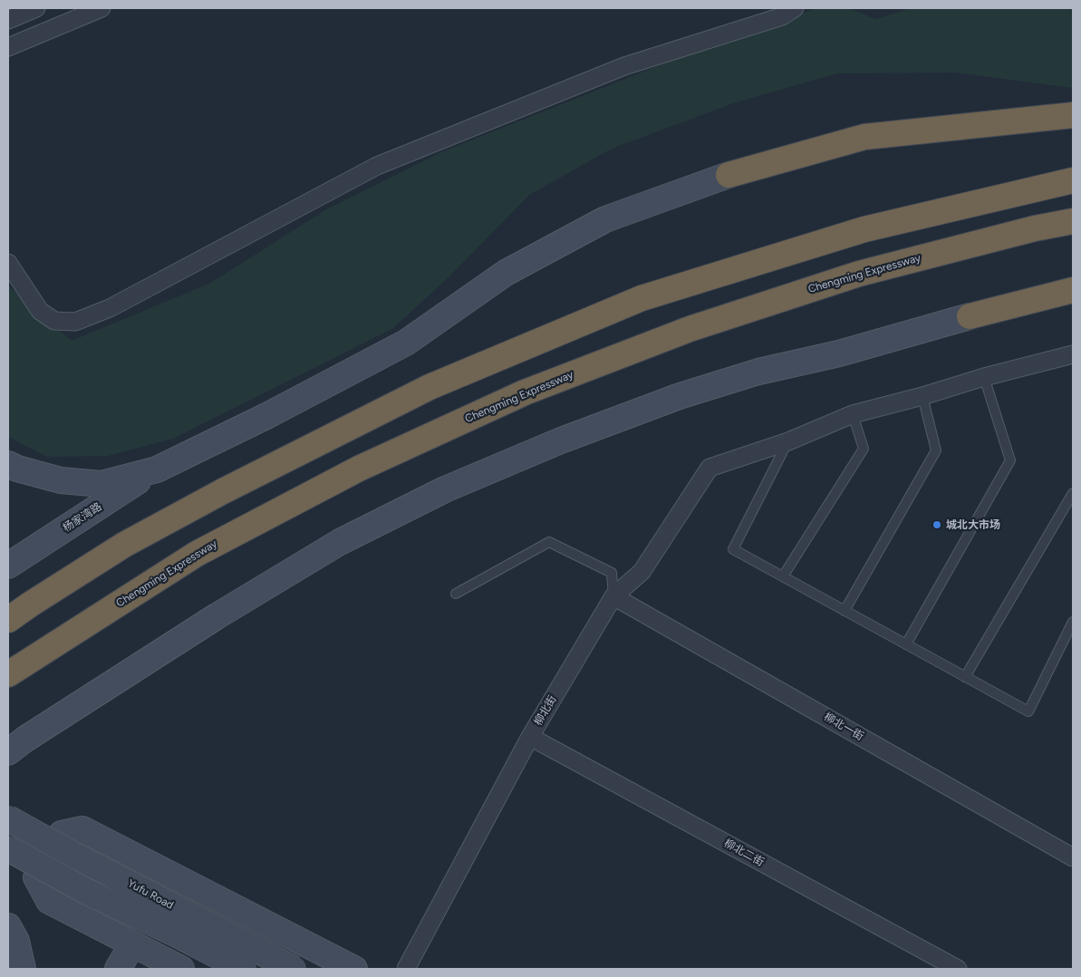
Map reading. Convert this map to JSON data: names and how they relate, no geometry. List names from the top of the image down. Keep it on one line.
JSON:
{"streets":{"highway":["Chengming Expressway"],"main road":["杨家湾路","Yufu Road"],"street":["柳北街","柳北一街","柳北二街"]},"crossings":[["柳北街","柳北一街"],["柳北街","柳北二街"]],"places":["城北大市场"]}
